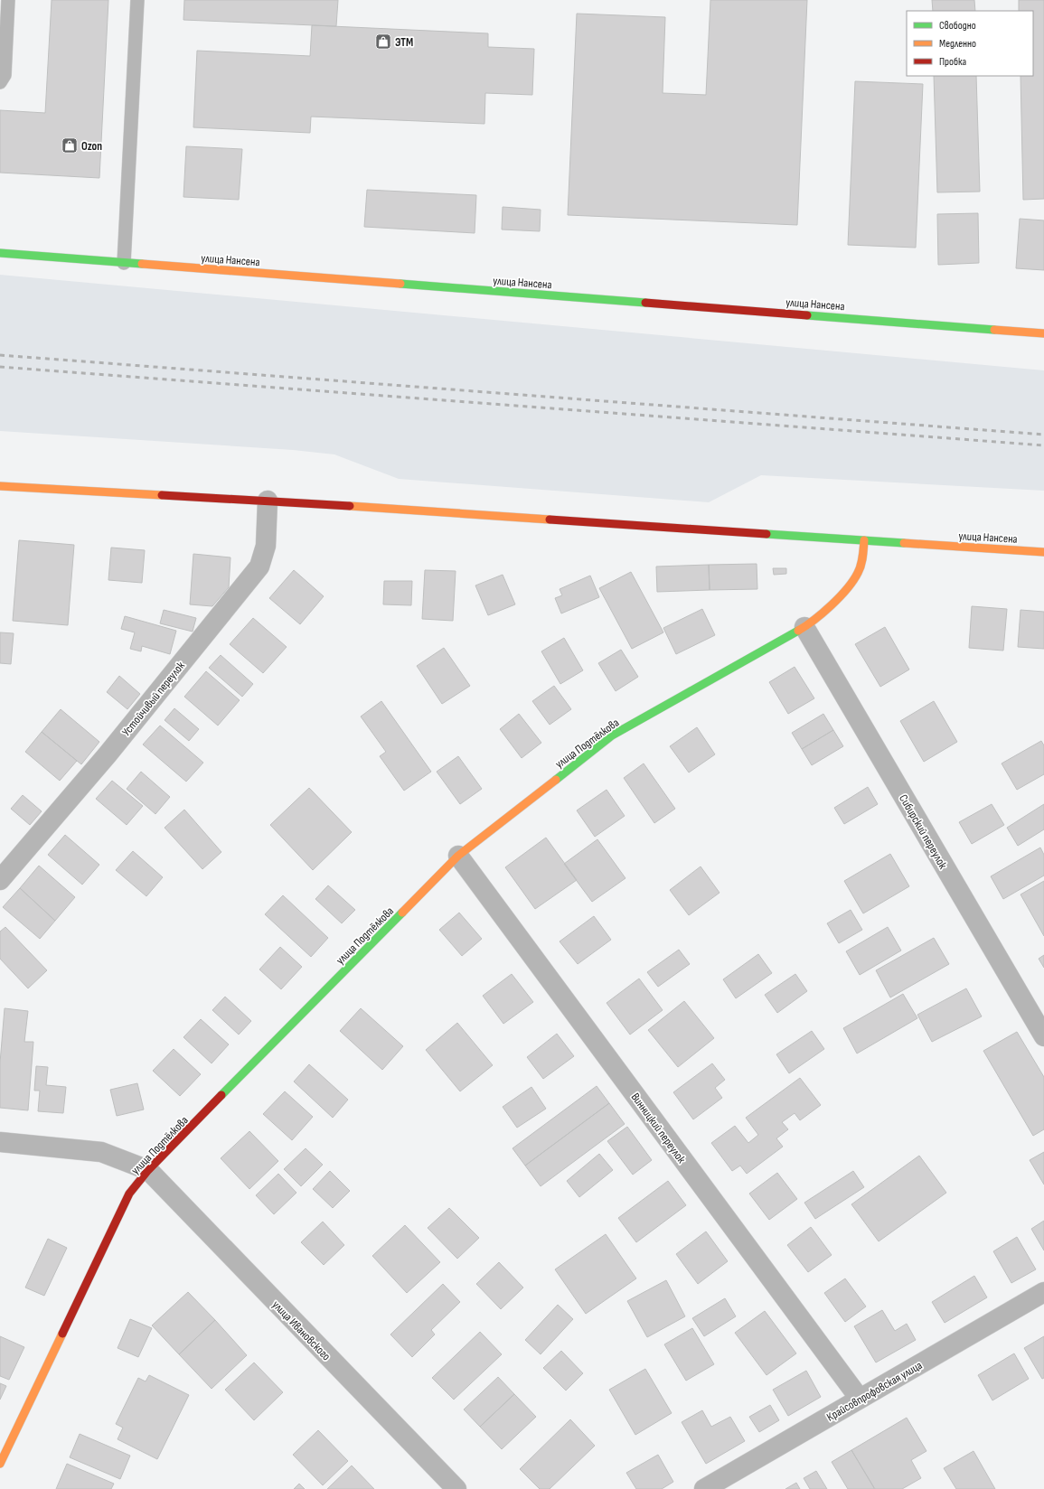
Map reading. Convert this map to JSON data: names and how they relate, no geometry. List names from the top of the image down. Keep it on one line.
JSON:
{"streets":{"main road":["улица Нансена","улица Подтёлкова"],"street":["Устойчивый переулок","Сибирский переулок","Винницкий переулок","улица Ивановского","Крайсовпрофовская улица"]},"crossings":[["улица Нансена","Устойчивый переулок"],["улица Нансена","улица Подтёлкова"],["улица Подтёлкова","Сибирский переулок"],["улица Подтёлкова","Винницкий переулок"],["улица Подтёлкова","улица Ивановского"],["Винницкий переулок","Крайсовпрофовская улица"]],"places":{"shop":["ЭТМ","Ozon"]},"legend":["Свободно","Медленно","Пробка"]}
